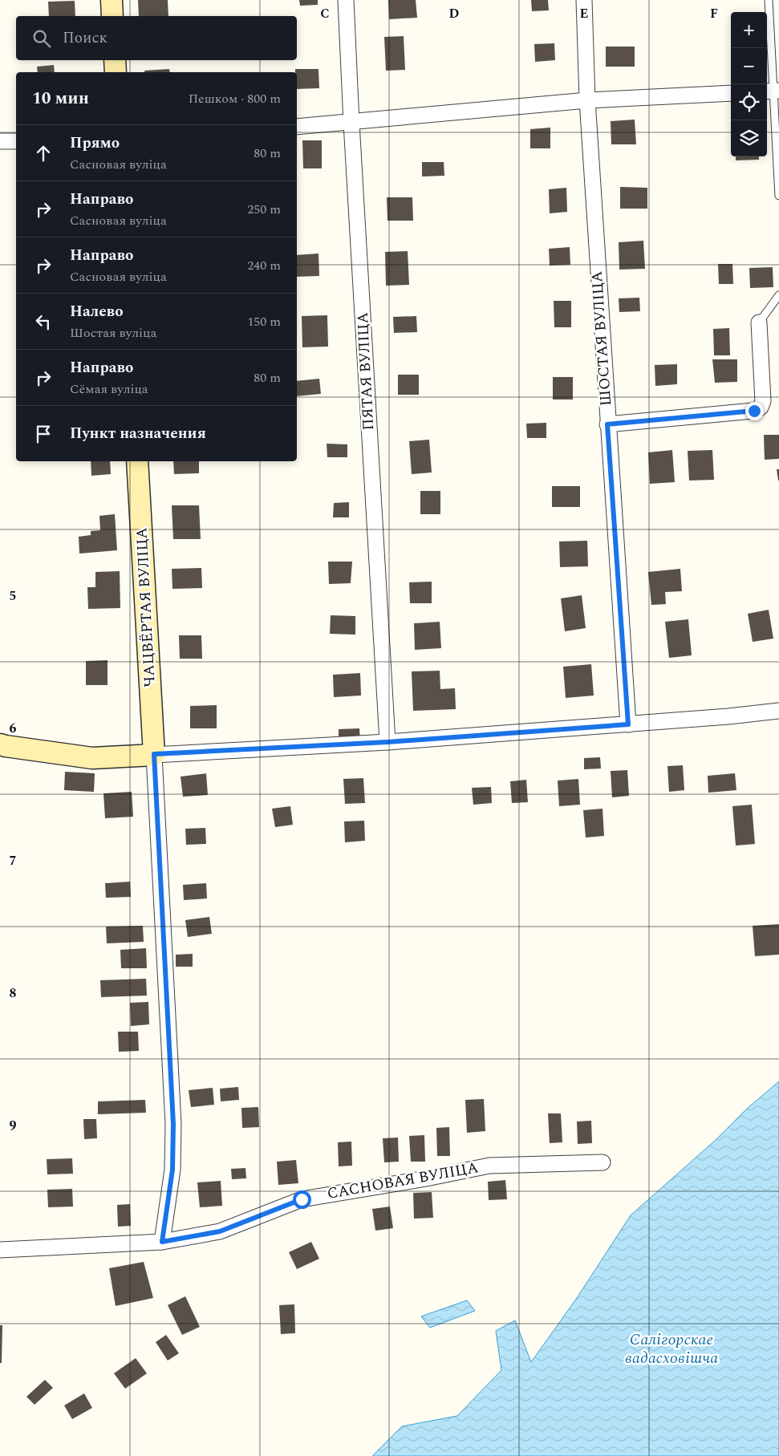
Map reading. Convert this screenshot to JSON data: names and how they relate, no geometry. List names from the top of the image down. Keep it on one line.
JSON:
{"streets":{"street":["ШОСТАЯ ВУЛІЦА","ПЯТАЯ ВУЛІЦА","ЧАЦВЁРТАЯ ВУЛІЦА","САСНОВАЯ ВУЛІЦА"]},"water":["Салігорскае вадасховішча"],"page":{"map_buttons":["+","−"],"search":"Поиск","heading":["10 мин","Пешком · 800 m"],"list":[["Прямо","Сасновая вуліца","80 m"],["Направо","Сасновая вуліца","250 m"],["Направо","Сасновая вуліца","240 m"],["Налево","Шостая вуліца","150 m"],["Направо","Сёмая вуліца","80 m"],"Пункт назначения"]},"grid":{"columns":["C","D","E","F"],"rows":["5","6","7","8","9"]}}
